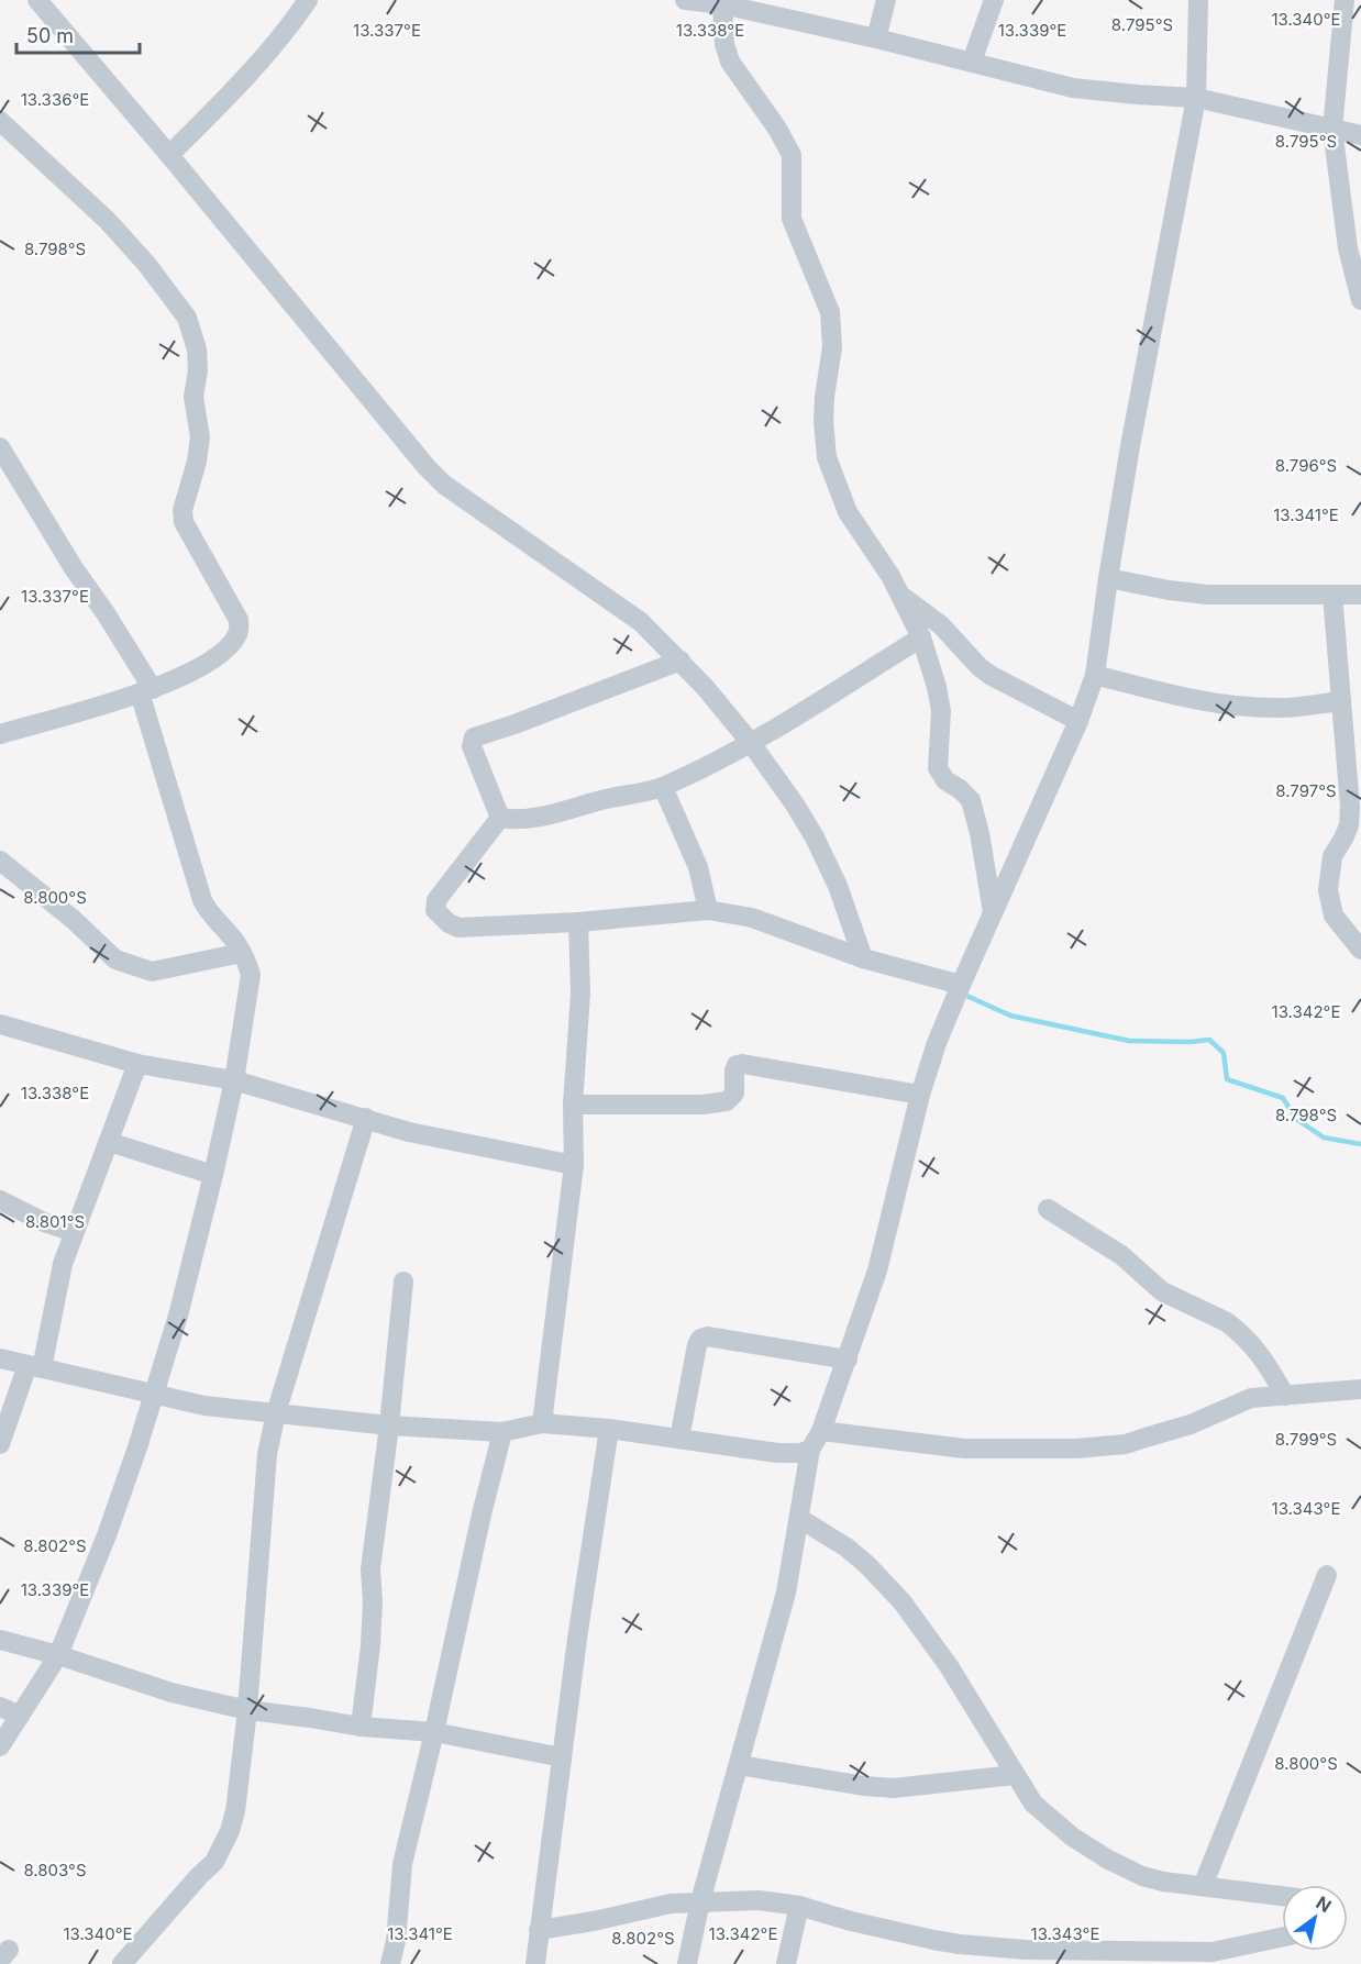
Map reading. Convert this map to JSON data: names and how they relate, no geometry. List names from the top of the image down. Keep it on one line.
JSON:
{"scale_bar":"50 m","north":"top right","coordinates":["13.340°E","8.795°S","13.337°E","13.338°E","13.339°E","13.336°E","8.798°S","8.796°S","13.341°E","8.797°S","8.800°S","13.342°E","8.801°S","8.799°S","13.343°E","8.802°S","8.803°S"]}
